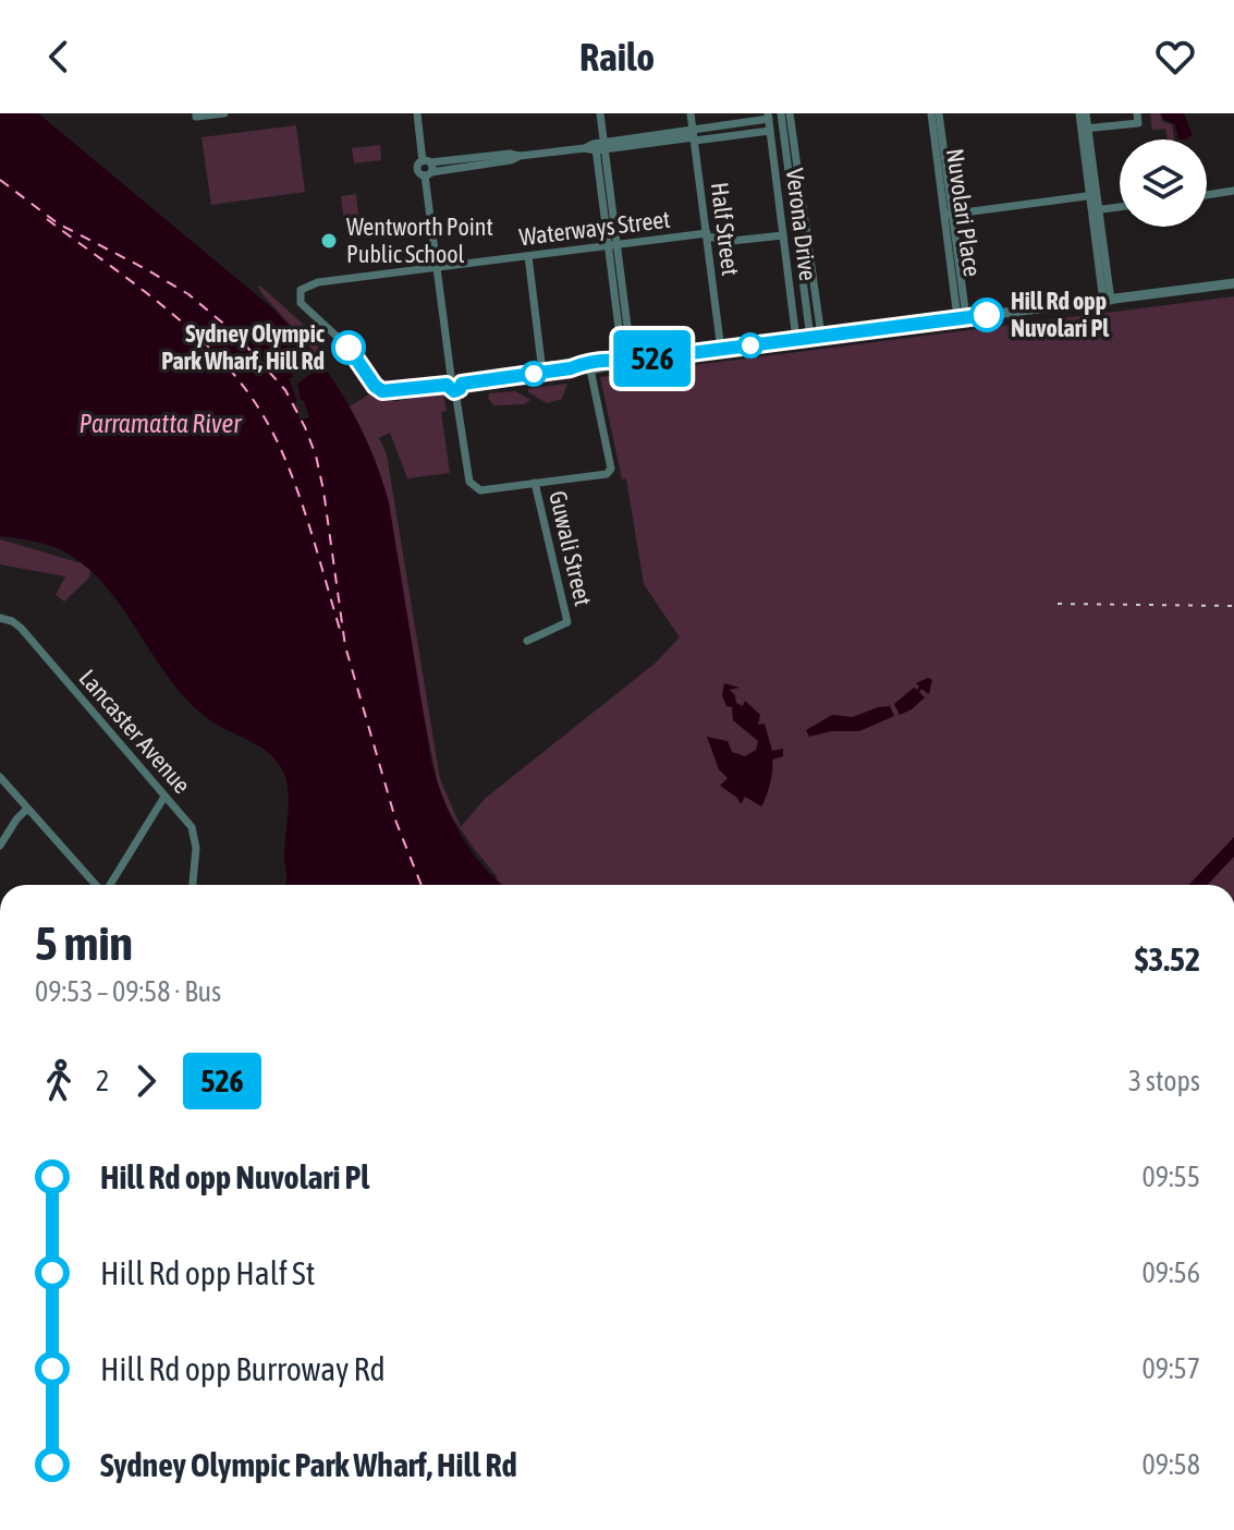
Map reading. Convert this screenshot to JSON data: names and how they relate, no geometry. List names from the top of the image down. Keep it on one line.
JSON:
{"streets":{"street":["Nuvolari Place","Verona Drive","Waterways Street","Half Street","Guwali Street","Lancaster Avenue"]},"crossings":[["Verona Drive","Waterways Street"],["Waterways Street","Half Street"]],"water":["Parramatta River"],"places":["Wentworth Point Public School","Hill Rd opp Nuvolari Pl","Sydney Olympic Park Wharf, Hill Rd"],"lines":["bus line 526"],"page":{"header":"Railo","on_map":"526","heading":["5 min","09:53 – 09:58 · Bus","$3.52"],"legs":["2","526","3 stops"],"list":[{"name":"Hill Rd opp Nuvolari Pl","value":"09:55"},{"name":"Hill Rd opp Half St","value":"09:56"},{"name":"Hill Rd opp Burroway Rd","value":"09:57"},{"name":"Sydney Olympic Park Wharf, Hill Rd","value":"09:58"}]}}
